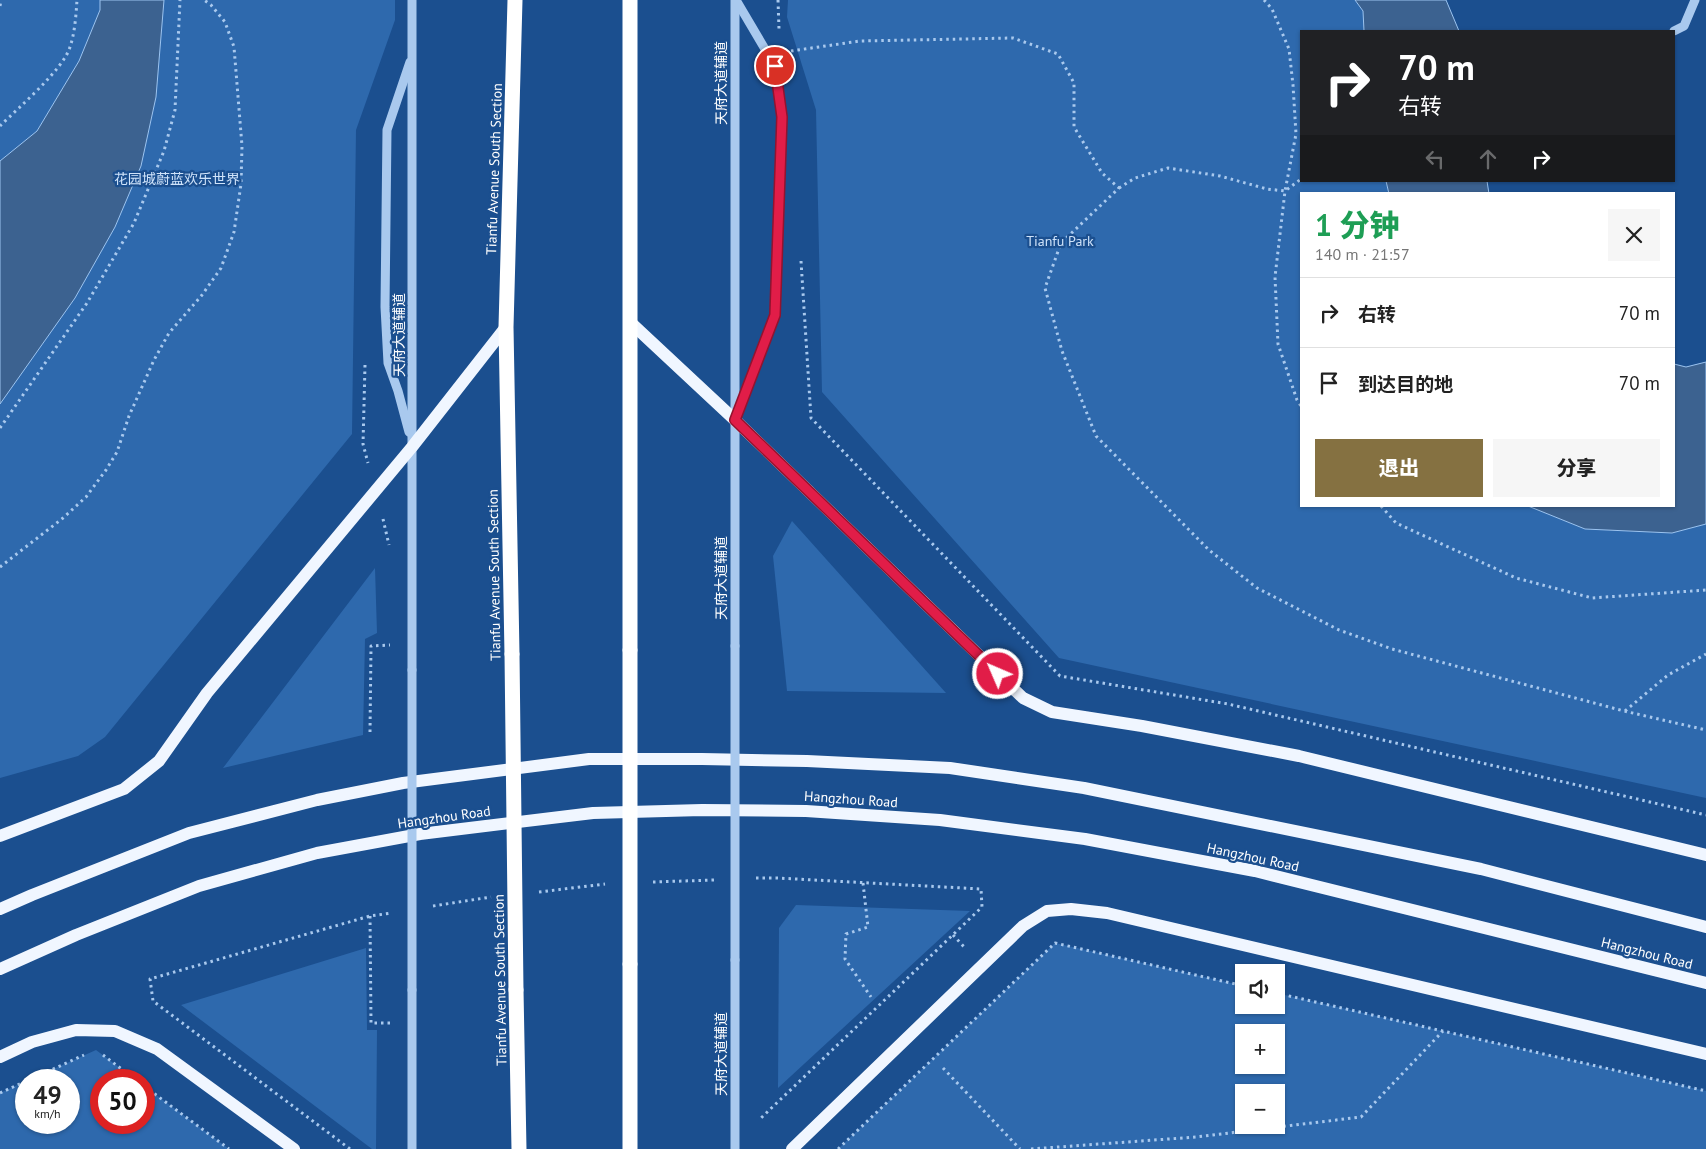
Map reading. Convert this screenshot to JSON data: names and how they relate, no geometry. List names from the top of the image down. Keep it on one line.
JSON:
{"streets":{"highway":["Tianfu Avenue South Section"],"main road":["Hangzhou Road"],"street":["天府大道辅道"]},"parks":["花园城蔚蓝欢乐世界","Tianfu Park"],"page":{"turn":["70 m","右转"],"heading":["1 分钟","140 m · 21:57"],"list":[{"name":"右转","value":"70 m"},{"name":"到达目的地","value":"70 m"}],"buttons":["退出","分享"],"map_buttons":["+","−"],"speed":"49 km/h","limit":"50"}}
